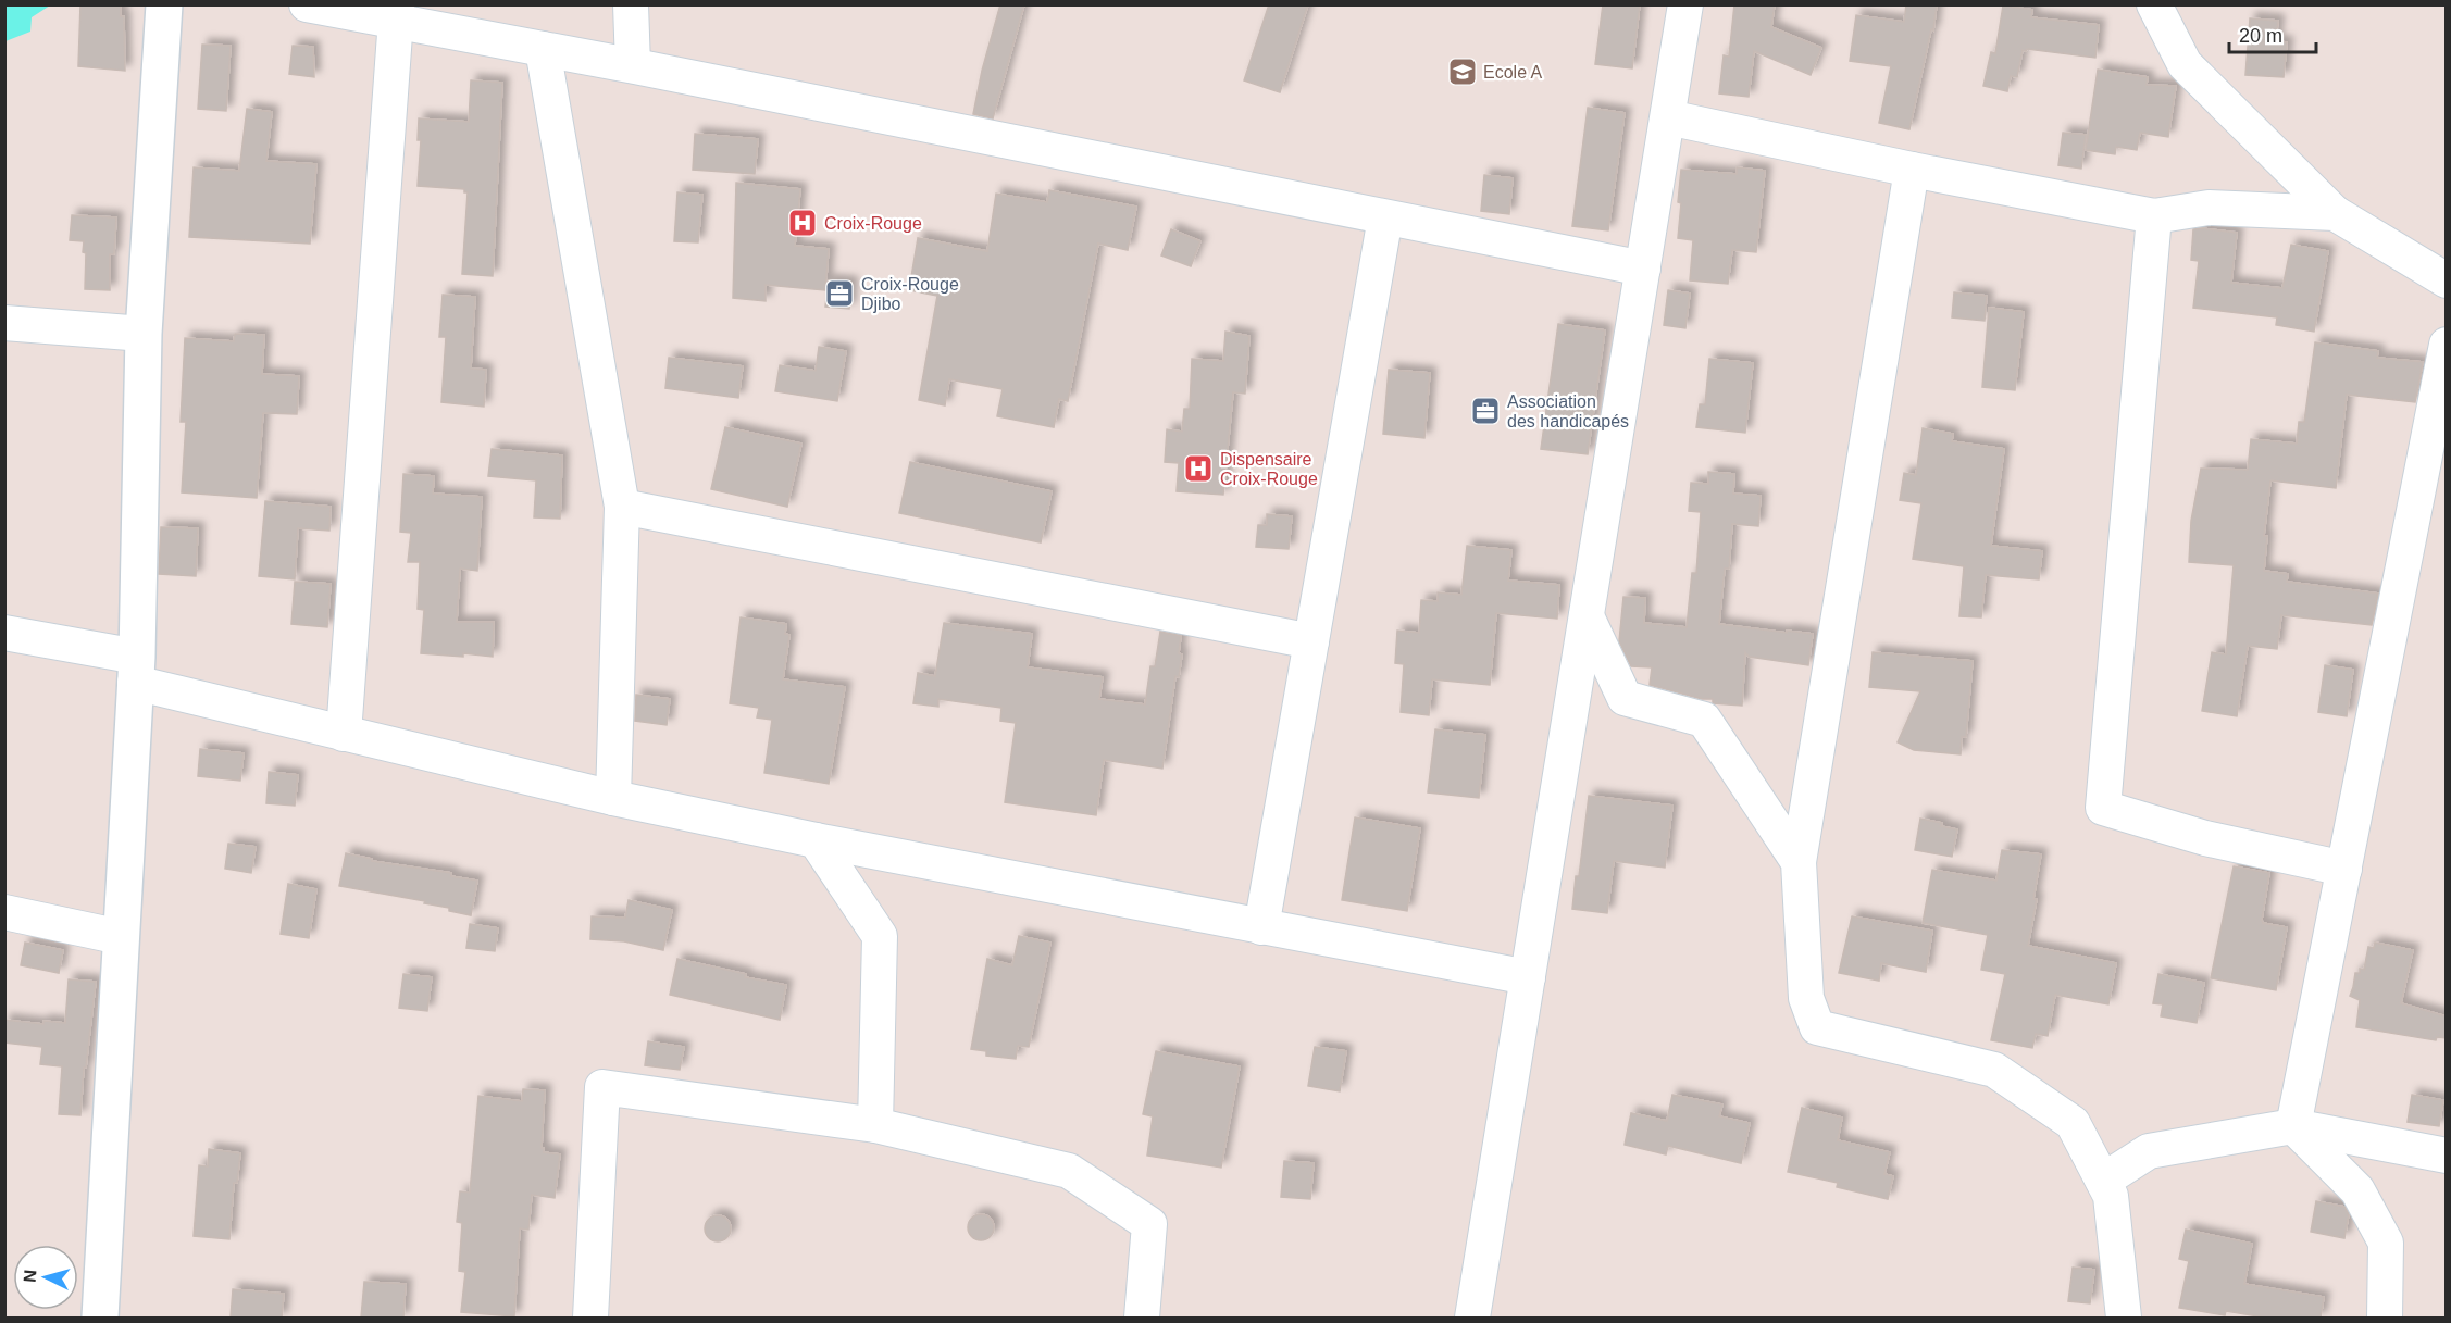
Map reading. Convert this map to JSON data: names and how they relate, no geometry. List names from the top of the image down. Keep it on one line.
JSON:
{"places":{"school or university":["Ecole A"],"hospital":["Croix-Rouge","Dispensaire Croix-Rouge"],"office":["Croix-Rouge Djibo","Association des handicapés"]},"scale_bar":"20 m","north":"left"}
